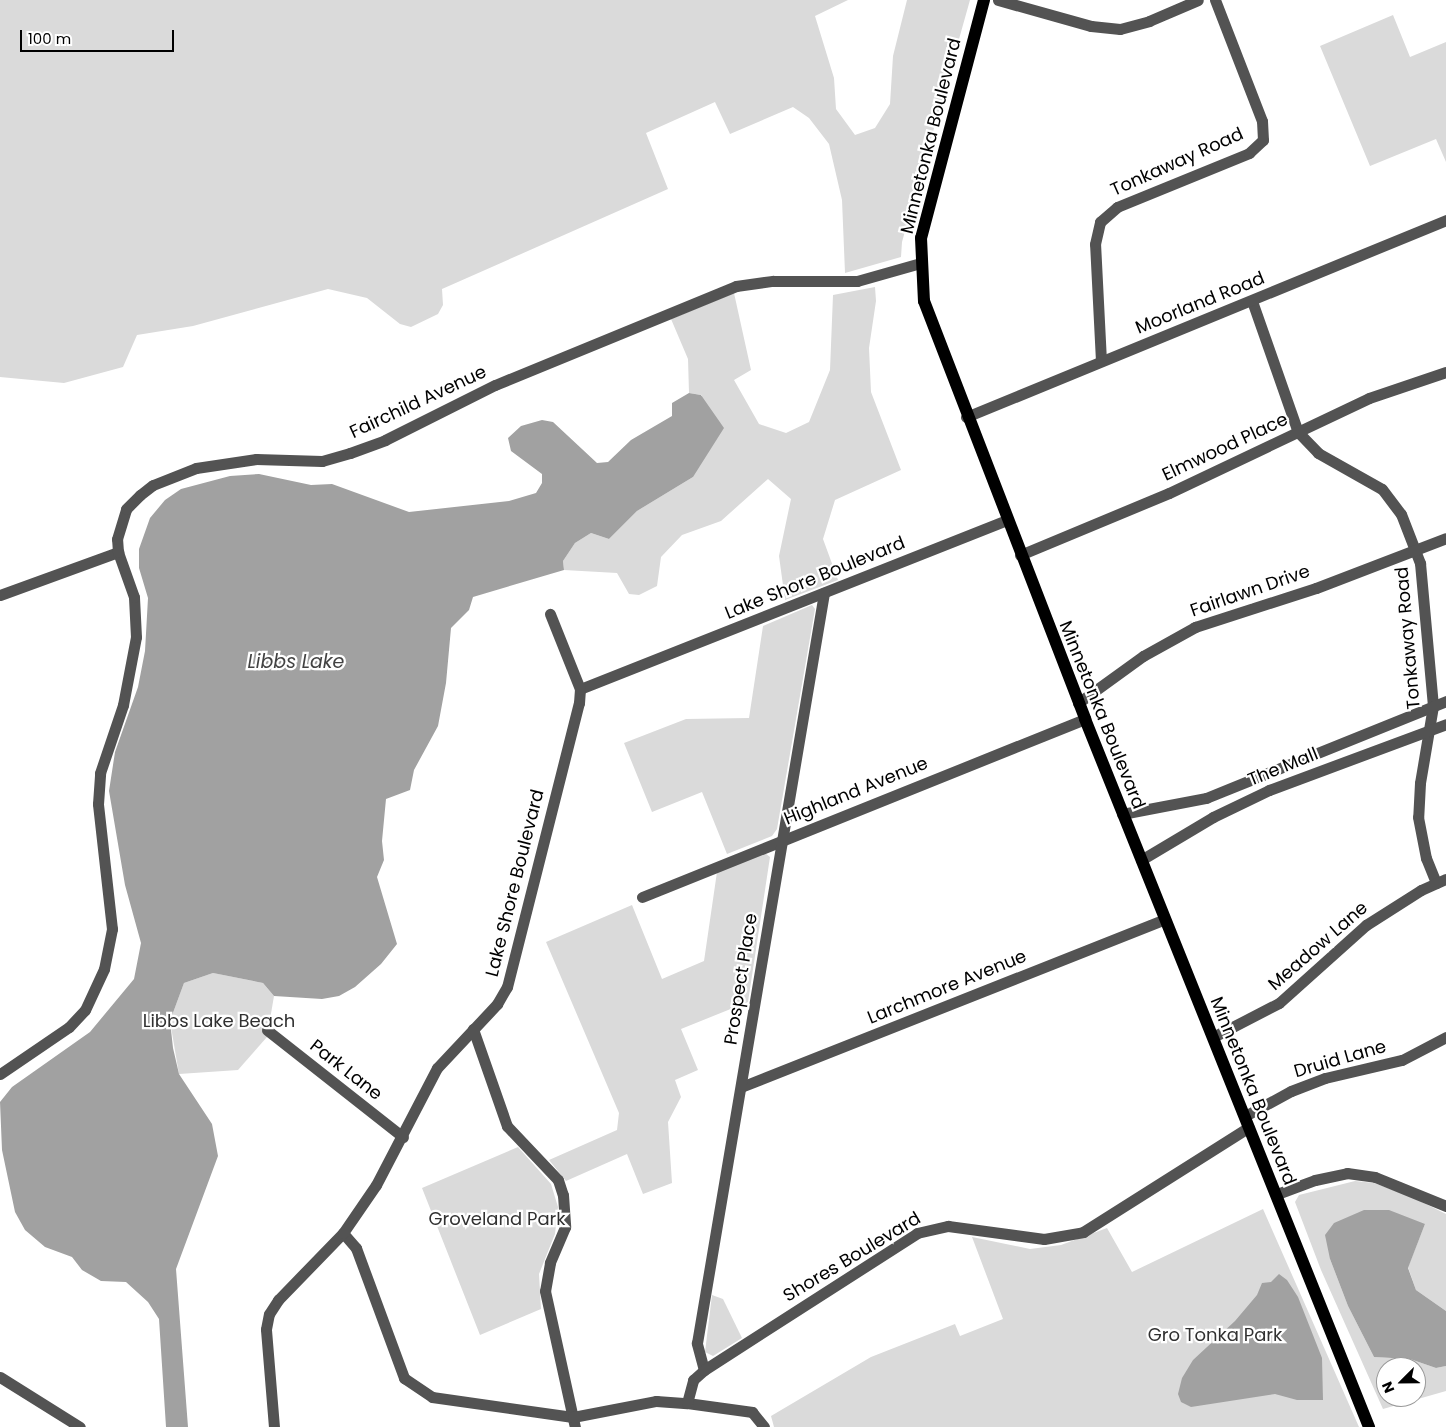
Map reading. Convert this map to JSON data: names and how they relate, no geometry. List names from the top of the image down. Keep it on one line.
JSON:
{"streets":{"main road":["Minnetonka Boulevard"],"street":["Tonkaway Road","Moorland Road","Fairchild Avenue","Elmwood Place","Lake Shore Boulevard","Fairlawn Drive","The Mall","Highland Avenue","Meadow Lane","Prospect Place","Larchmore Avenue","Druid Lane","Park Lane","Shores Boulevard"]},"crossings":[["Minnetonka Boulevard","Moorland Road"],["Minnetonka Boulevard","Fairchild Avenue"],["Minnetonka Boulevard","Elmwood Place"],["Minnetonka Boulevard","Lake Shore Boulevard"],["Minnetonka Boulevard","Fairlawn Drive"],["Minnetonka Boulevard","The Mall"],["Minnetonka Boulevard","Highland Avenue"],["Minnetonka Boulevard","Meadow Lane"],["Minnetonka Boulevard","Larchmore Avenue"],["Minnetonka Boulevard","Druid Lane"],["Minnetonka Boulevard","Shores Boulevard"],["Tonkaway Road","Moorland Road"],["Tonkaway Road","Elmwood Place"],["Tonkaway Road","Fairlawn Drive"],["Tonkaway Road","The Mall"],["Tonkaway Road","Meadow Lane"],["Lake Shore Boulevard","Prospect Place"],["Lake Shore Boulevard","Park Lane"],["Highland Avenue","Prospect Place"],["Prospect Place","Larchmore Avenue"],["Prospect Place","Shores Boulevard"],["Druid Lane","Shores Boulevard"]],"water":["Libbs Lake"],"parks":["Libbs Lake Beach","Groveland Park","Gro Tonka Park"],"scale_bar":"100 m","north":"bottom left"}
